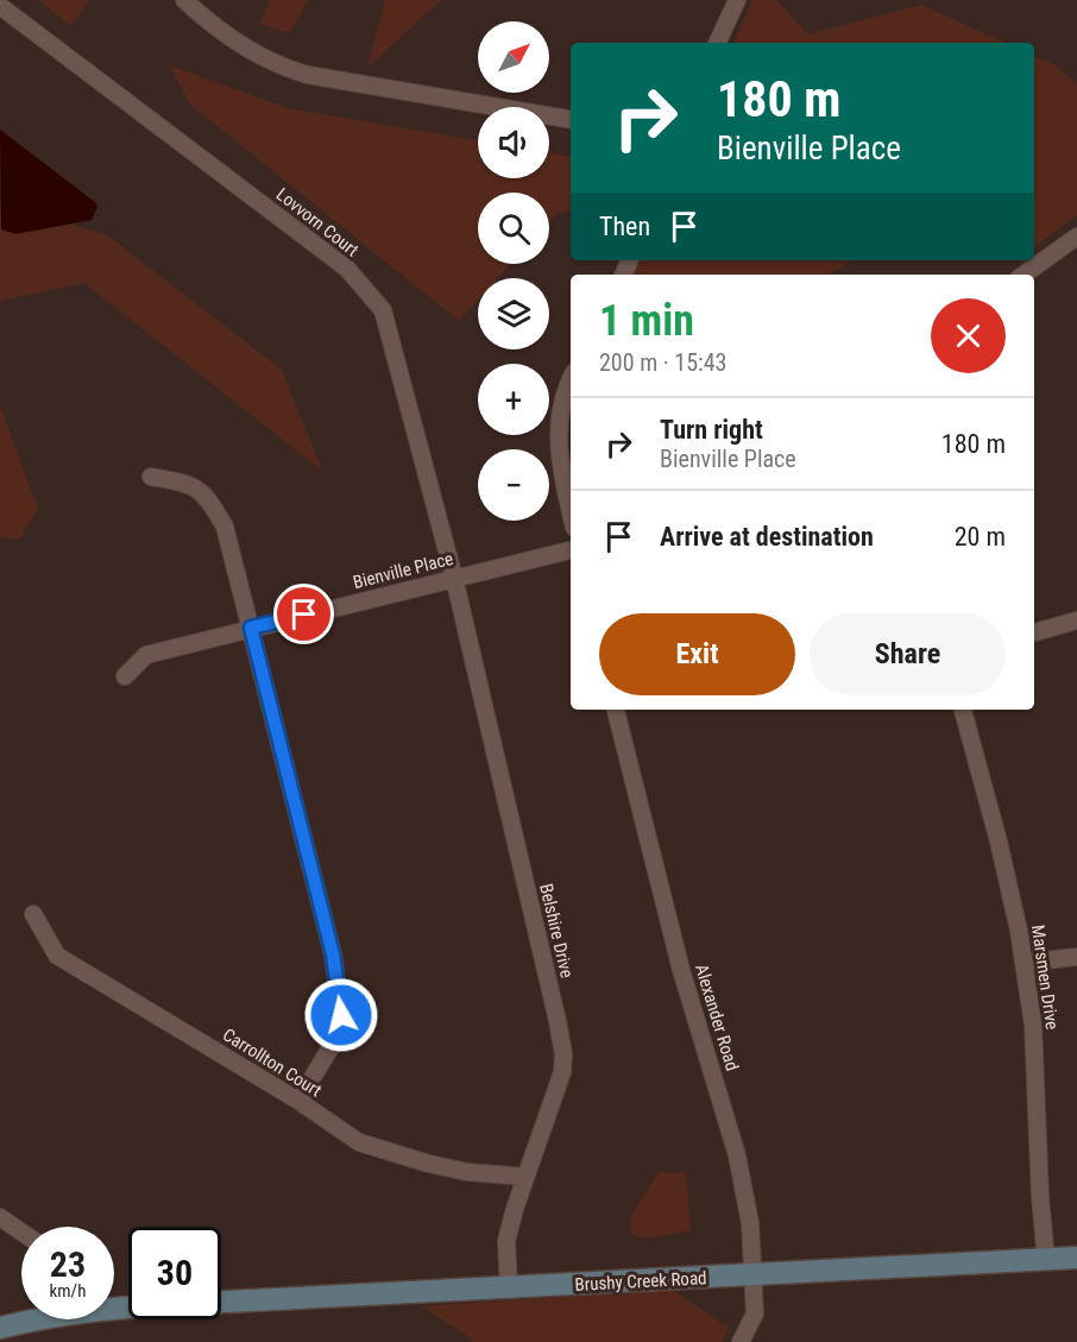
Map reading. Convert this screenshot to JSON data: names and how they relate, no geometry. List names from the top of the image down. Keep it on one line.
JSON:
{"streets":{"main road":["Brushy Creek Road"],"street":["Lovvorn Court","Bienville Place","Belshire Drive","Marsmen Drive","Alexander Road","Carrollton Court"]},"crossings":[["Lovvorn Court","Bienville Place"],["Lovvorn Court","Belshire Drive"],["Bienville Place","Belshire Drive"],["Belshire Drive","Carrollton Court"],["Belshire Drive","Brushy Creek Road"],["Marsmen Drive","Brushy Creek Road"],["Alexander Road","Brushy Creek Road"]],"north":"top right","page":{"map_buttons":["+","−"],"turn":["180 m","Bienville Place"],"then":"Then","heading":["1 min","200 m · 15:43"],"list":[{"name":"Turn right","note":"Bienville Place","value":"180 m"},{"name":"Arrive at destination","value":"20 m"}],"buttons":["Exit","Share"],"speed":"23 km/h","limit":"30"}}
